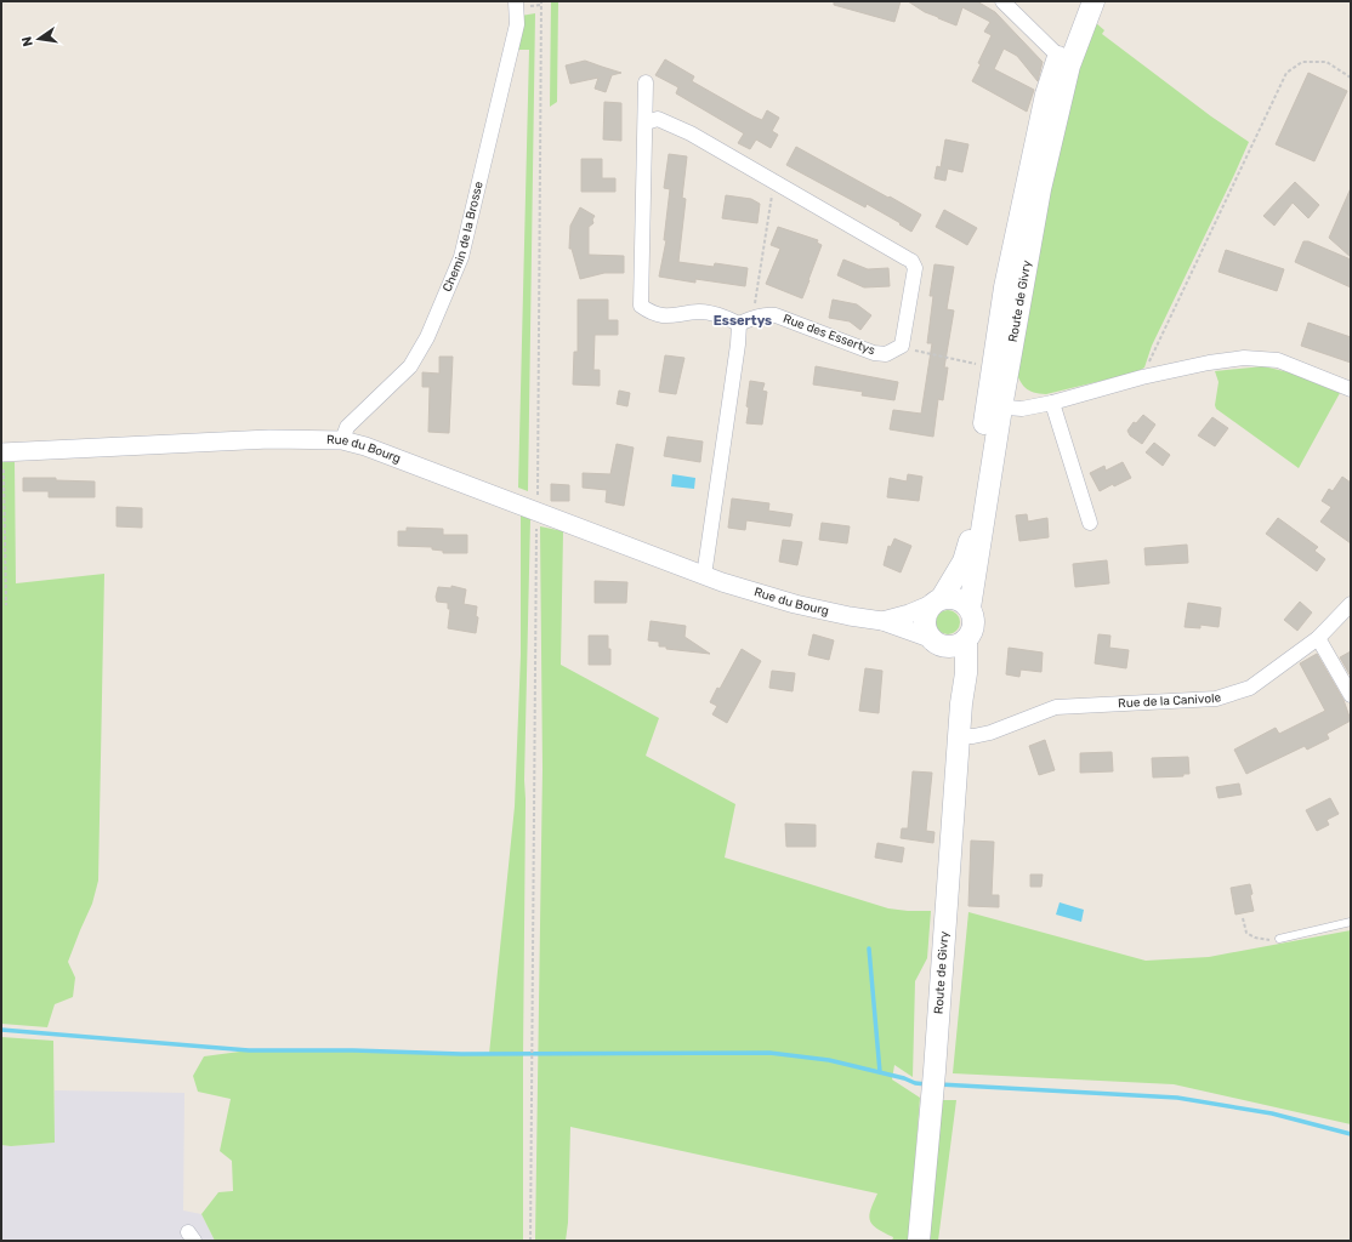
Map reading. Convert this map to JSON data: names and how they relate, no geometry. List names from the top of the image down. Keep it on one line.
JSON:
{"streets":{"main road":["Route de Givry"],"street":["Chemin de la Brosse","Rue des Essertys","Rue du Bourg","Rue de la Canivole"]},"crossings":[["Chemin de la Brosse","Rue du Bourg"],["Route de Givry","Rue du Bourg"],["Route de Givry","Rue de la Canivole"]],"districts":["Essertys"],"north":"left"}
